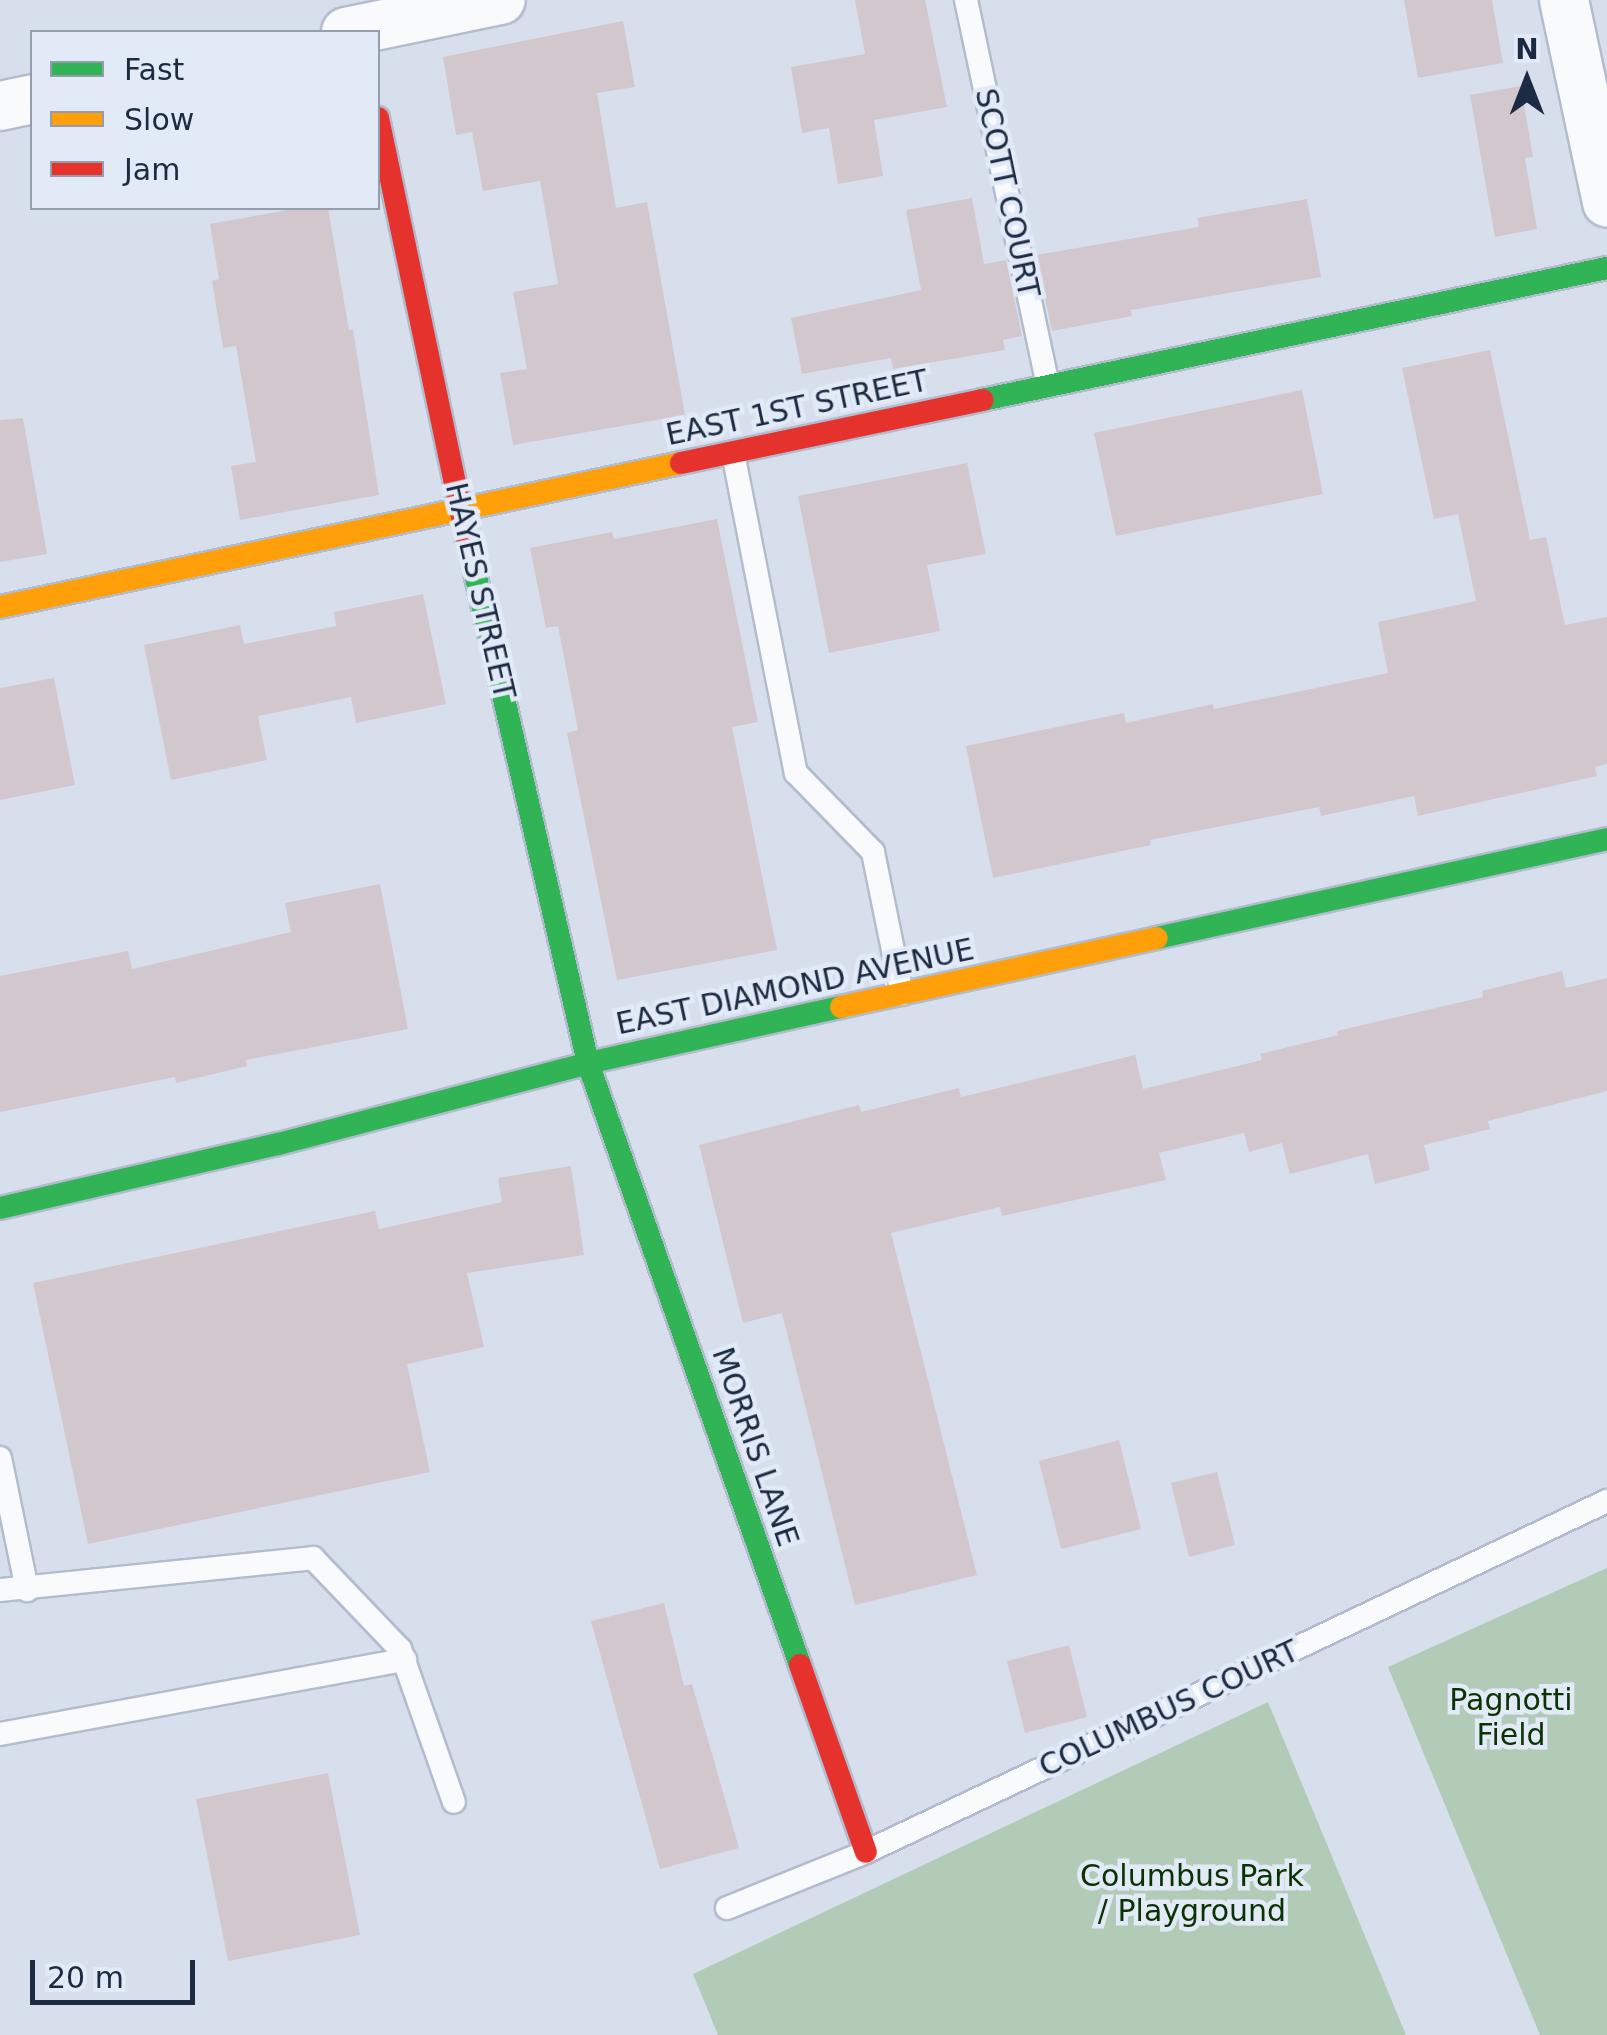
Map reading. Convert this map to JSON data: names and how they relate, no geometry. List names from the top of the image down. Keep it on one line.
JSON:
{"streets":{"street":["EAST 1ST STREET","HAYES STREET","EAST DIAMOND AVENUE","MORRIS LANE"],"lane":["SCOTT COURT","COLUMBUS COURT"]},"crossings":[["SCOTT COURT","EAST 1ST STREET"],["EAST 1ST STREET","HAYES STREET"],["HAYES STREET","EAST DIAMOND AVENUE"],["HAYES STREET","MORRIS LANE"],["EAST DIAMOND AVENUE","MORRIS LANE"],["MORRIS LANE","COLUMBUS COURT"]],"parks":["Pagnotti Field","Columbus Park / Playground"],"legend":["Fast","Slow","Jam"],"scale_bar":"20 m","north":"top"}
